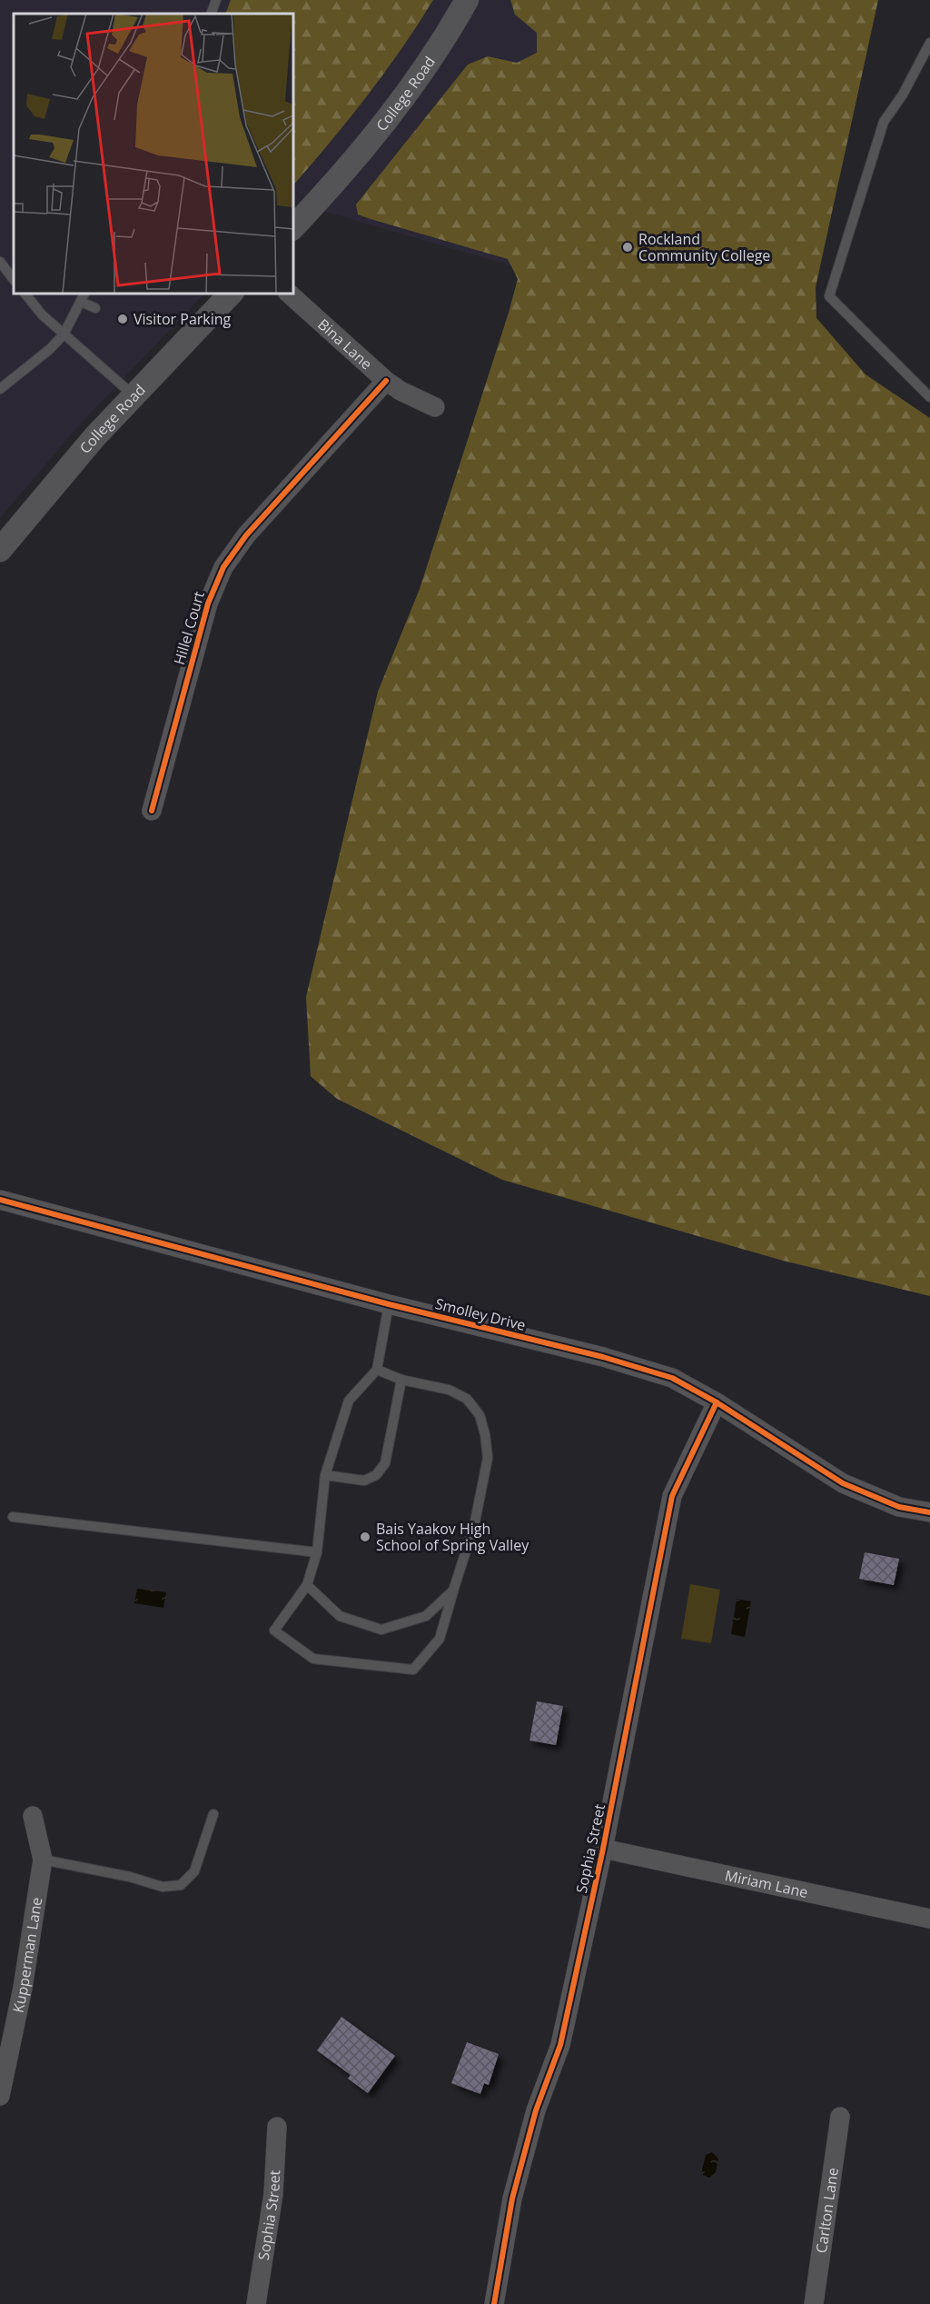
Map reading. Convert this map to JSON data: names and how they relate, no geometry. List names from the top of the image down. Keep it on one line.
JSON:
{"streets":{"street":["College Road","Bina Lane","Hillel Court","Smolley Drive","Sophia Street","Miriam Lane","Kupperman Lane","Carlton Lane"]},"crossings":[["Bina Lane","Hillel Court"],["Smolley Drive","Sophia Street"],["Sophia Street","Miriam Lane"]],"places":["Rockland Community College","Visitor Parking","Bais Yaakov High School of Spring Valley"]}
